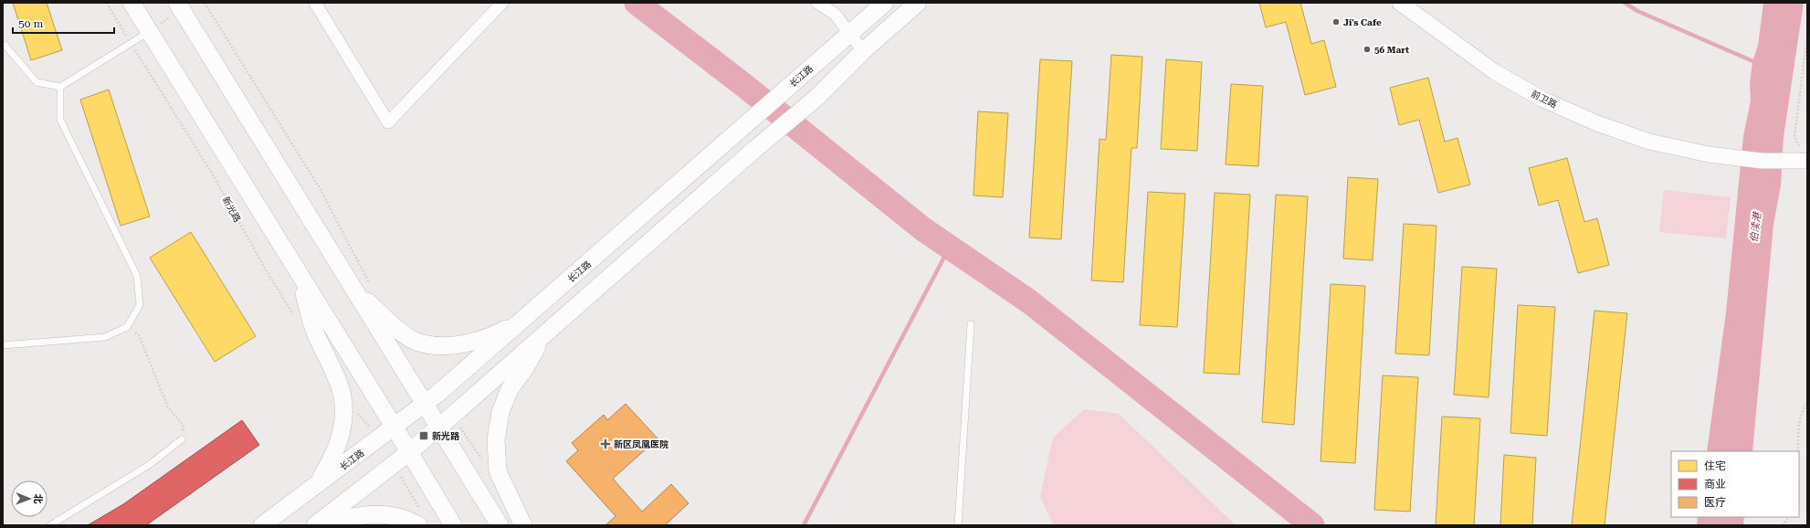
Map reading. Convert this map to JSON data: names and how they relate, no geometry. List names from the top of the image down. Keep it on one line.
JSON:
{"streets":{"main road":["长江路"],"street":["前卫路"],"path":["新光路"]},"water":["伯渎港"],"places":{"other":["Ji's Cafe","56 Mart"],"transit":["新光路"],"health":["新区凤凰医院"]},"legend":["住宅","商业","医疗"],"scale_bar":"50 m","north":"right"}
